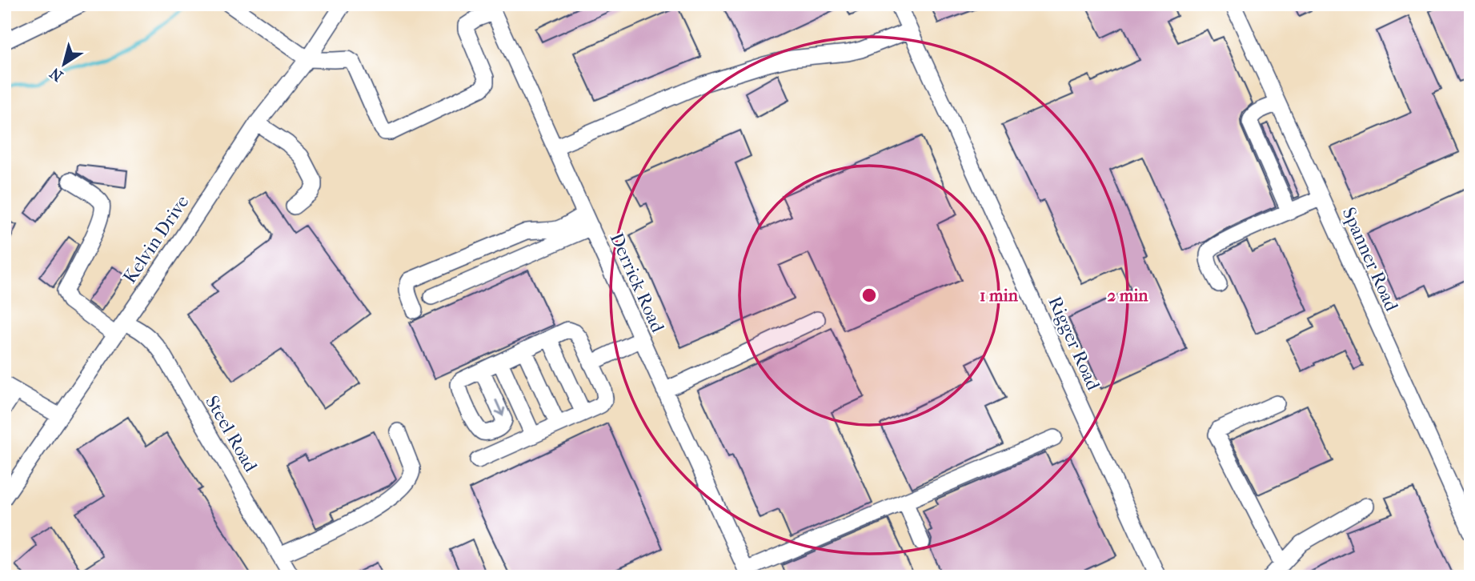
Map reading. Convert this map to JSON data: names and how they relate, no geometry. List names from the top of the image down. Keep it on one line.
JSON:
{"streets":{"street":["Kelvin Drive","Spanner Road","Derrick Road","Rigger Road","Steel Road"]},"crossings":[["Kelvin Drive","Steel Road"]],"north":"bottom left","rings":["1 min","2 min"]}
